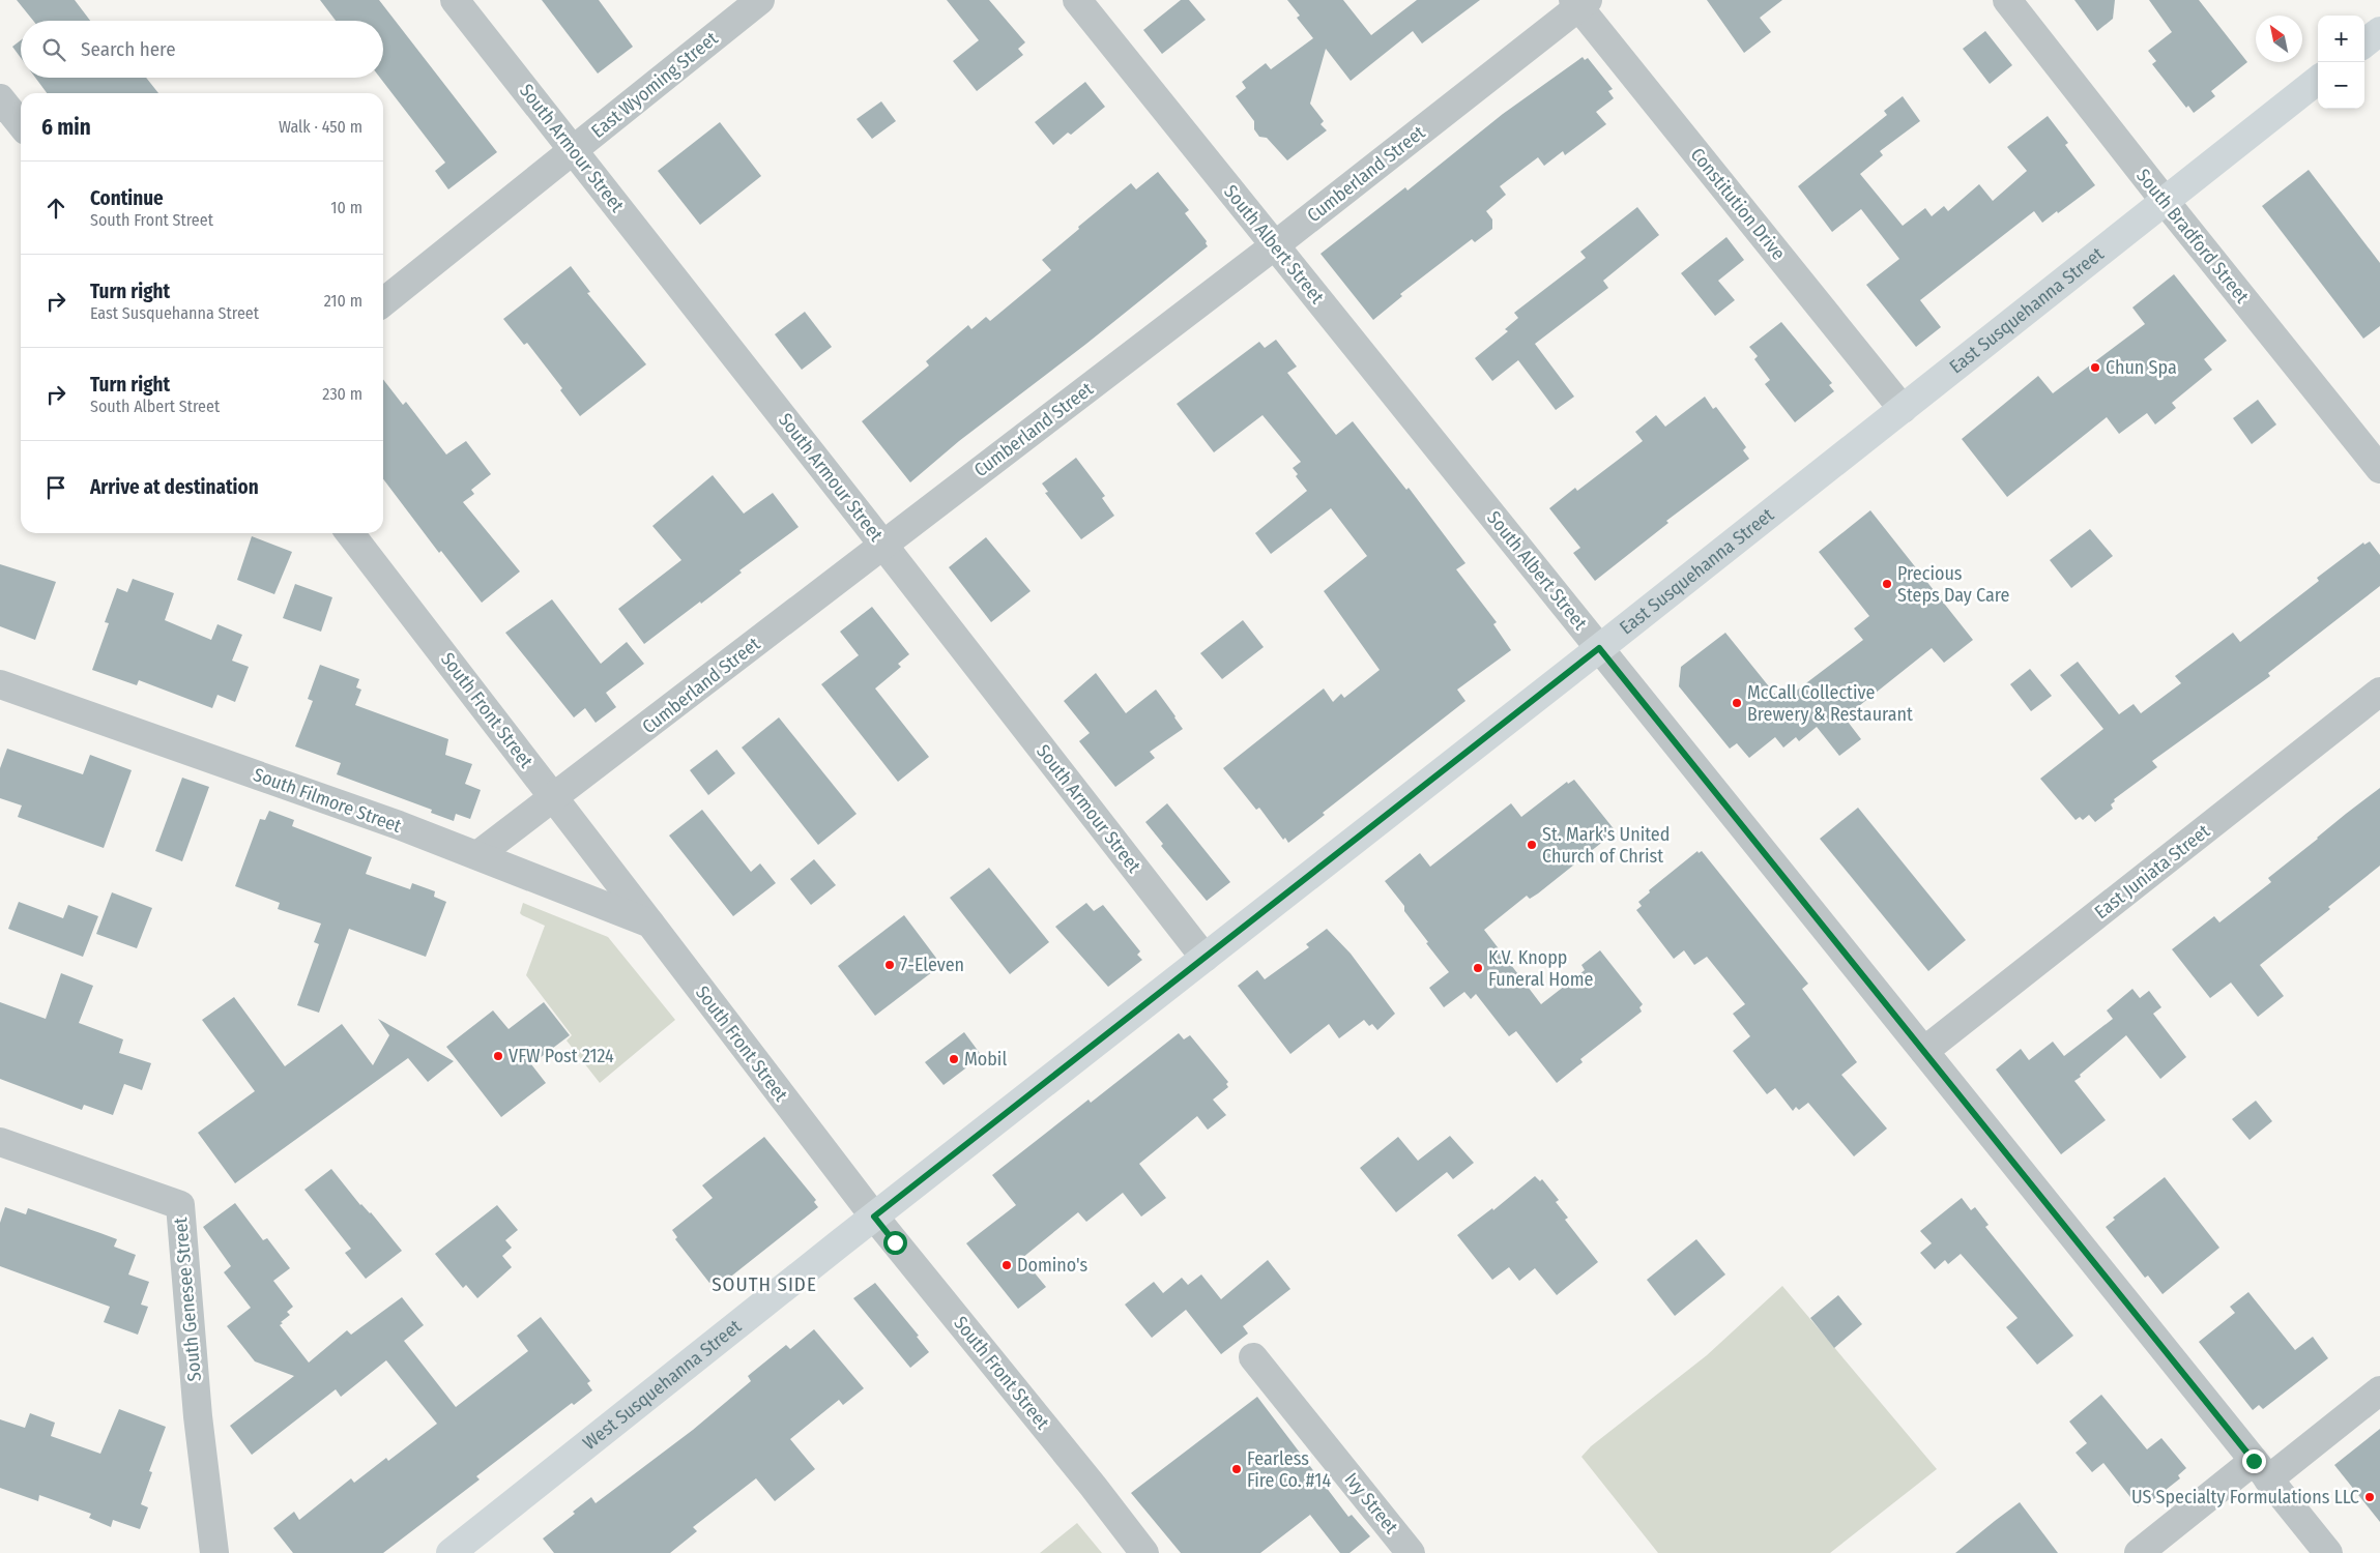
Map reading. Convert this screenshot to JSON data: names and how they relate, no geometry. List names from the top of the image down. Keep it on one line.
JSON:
{"streets":{"main road":["East Susquehanna Street","West Susquehanna Street"],"street":["East Wyoming Street","South Armour Street","Cumberland Street","Constitution Drive","South Bradford Street","South Albert Street","South Front Street","South Filmore Street","East Juniata Street","South Genesee Street","Ivy Street"]},"crossings":[["East Wyoming Street","South Armour Street"],["South Armour Street","Cumberland Street"],["South Armour Street","East Susquehanna Street"],["Cumberland Street","Constitution Drive"],["Cumberland Street","South Albert Street"],["Cumberland Street","South Front Street"],["Cumberland Street","South Filmore Street"],["Constitution Drive","East Susquehanna Street"],["South Bradford Street","East Susquehanna Street"],["South Albert Street","East Susquehanna Street"],["South Albert Street","East Juniata Street"],["East Susquehanna Street","South Front Street"],["East Susquehanna Street","West Susquehanna Street"],["South Front Street","South Filmore Street"],["South Front Street","West Susquehanna Street"]],"districts":["SOUTH SIDE"],"places":["Chun Spa","Precious Steps Day Care","McCall Collective Brewery & Restaurant","St. Mark's United Church of Christ","7-Eleven","K.V. Knopp Funeral Home","VFW Post 2124","Mobil","Domino's","Fearless Fire Co. #14","US Specialty Formulations LLC"],"north":"top left","page":{"map_buttons":["+","−"],"search":"Search here","heading":["6 min","Walk · 450 m"],"list":[["Continue","South Front Street","10 m"],["Turn right","East Susquehanna Street","210 m"],["Turn right","South Albert Street","230 m"],"Arrive at destination"]}}
